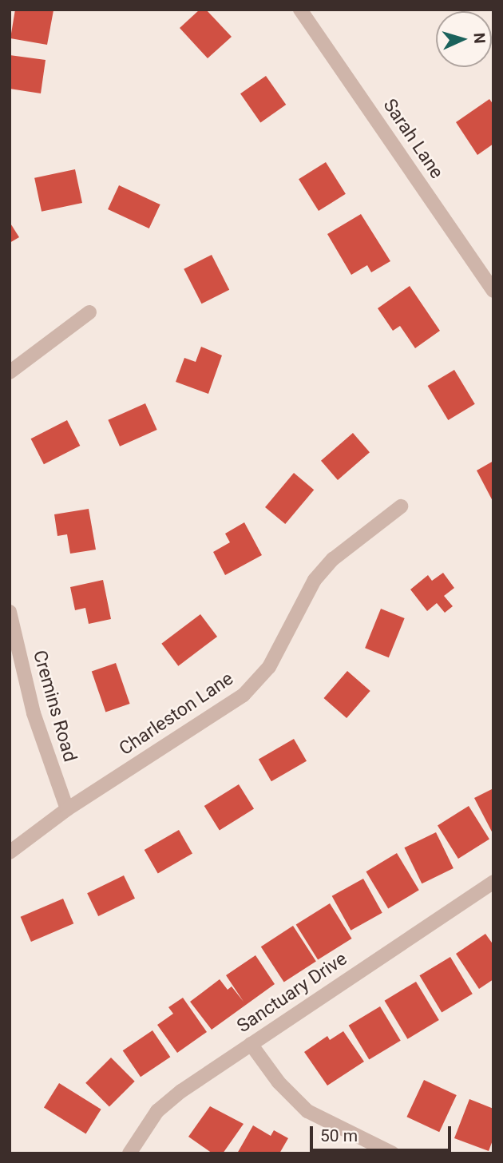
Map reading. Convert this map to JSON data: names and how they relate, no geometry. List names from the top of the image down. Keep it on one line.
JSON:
{"streets":{"street":["Sarah Lane","Cremins Road","Charleston Lane","Sanctuary Drive"]},"crossings":[["Cremins Road","Charleston Lane"]],"scale_bar":"50 m","north":"right"}
